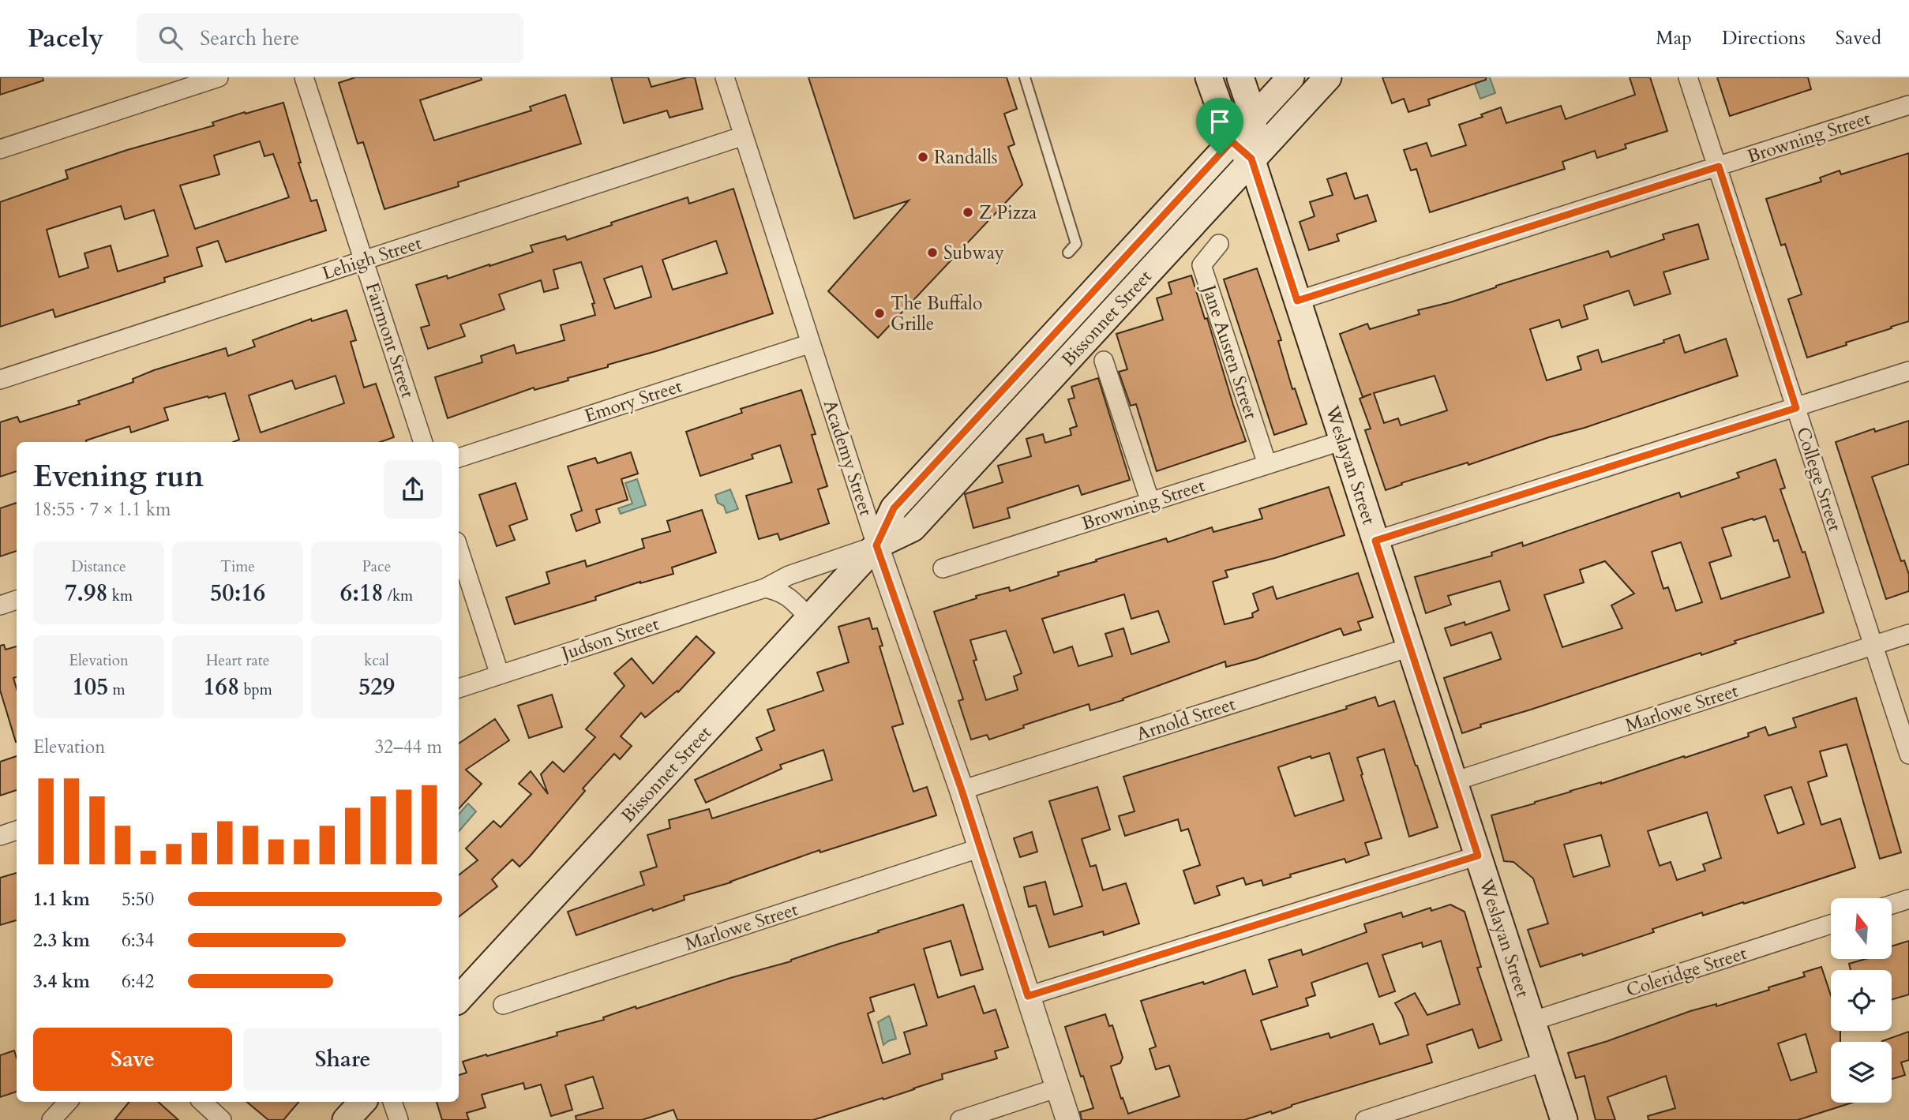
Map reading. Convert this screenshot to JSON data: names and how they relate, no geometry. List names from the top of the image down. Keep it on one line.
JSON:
{"streets":{"main road":["Bissonnet Street","Weslayan Street"],"street":["Browning Street","Lehigh Street","Fairmont Street","Jane Austen Street","Emory Street","Academy Street","College Street","Judson Street","Marlowe Street","Arnold Street","Coleridge Street"]},"crossings":[["Browning Street","Jane Austen Street"],["Browning Street","Weslayan Street"],["Browning Street","College Street"],["Lehigh Street","Fairmont Street"],["Lehigh Street","Academy Street"],["Bissonnet Street","Academy Street"],["Bissonnet Street","Weslayan Street"],["Bissonnet Street","Judson Street"],["Emory Street","Academy Street"],["Academy Street","Judson Street"],["Academy Street","Marlowe Street"],["Academy Street","Arnold Street"],["Weslayan Street","Marlowe Street"],["Weslayan Street","Arnold Street"],["Weslayan Street","Coleridge Street"],["College Street","Marlowe Street"]],"places":["Randalls","Z Pizza","Subway","The Buffalo Grille"],"north":"top","page":{"header":"Pacely","search":"Search here","nav":["Map","Directions","Saved"],"heading":["Evening run","18:55 · 7 × 1.1 km"],"stats":[["Distance","7.98 km"],["Time","50:16"],["Pace","6:18 /km"],["Elevation","105 m"],["Heart rate","168 bpm"],["kcal","529"]],"chart":["Elevation","32–44 m"],"list":[{"name":"1.1 km","note":"5:50"},{"name":"2.3 km","note":"6:34"},{"name":"3.4 km","note":"6:42"}],"buttons":["Save","Share"]}}
